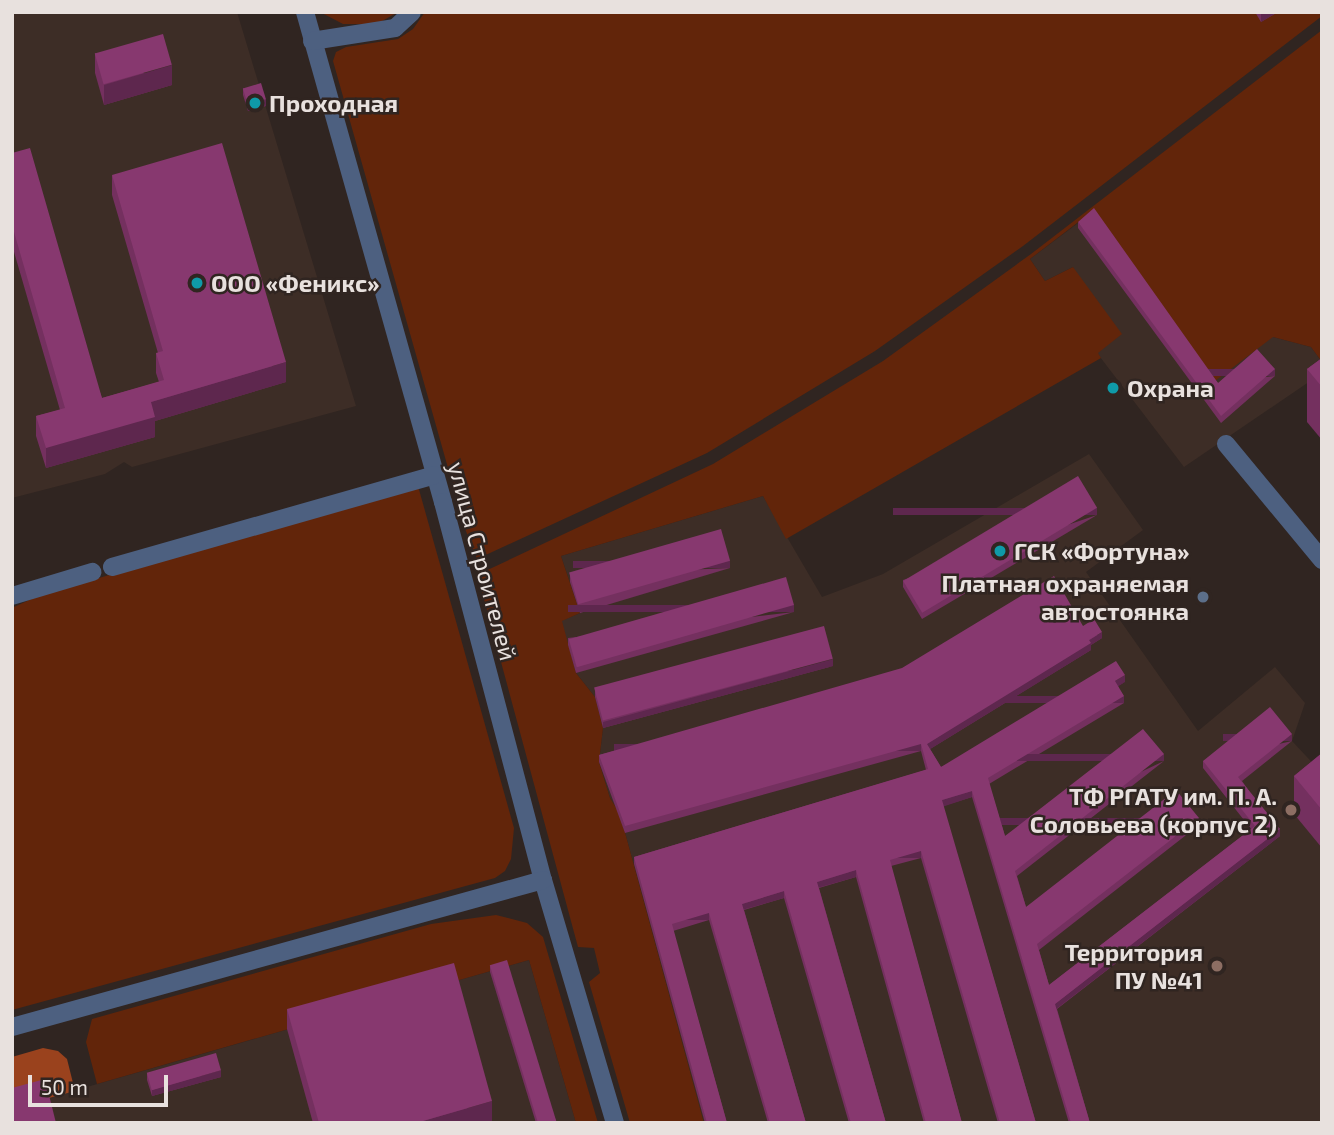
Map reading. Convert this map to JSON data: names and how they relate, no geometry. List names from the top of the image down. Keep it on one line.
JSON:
{"streets":{"street":["улица Строителей"]},"places":["Проходная","ООО «Феникс»","Охрана","ГСК «Фортуна»","Платная охраняемая автостоянка","ТФ РГАТУ им. П. А. Соловьева (корпус 2)","Территория ПУ №41"],"scale_bar":"50 m"}
